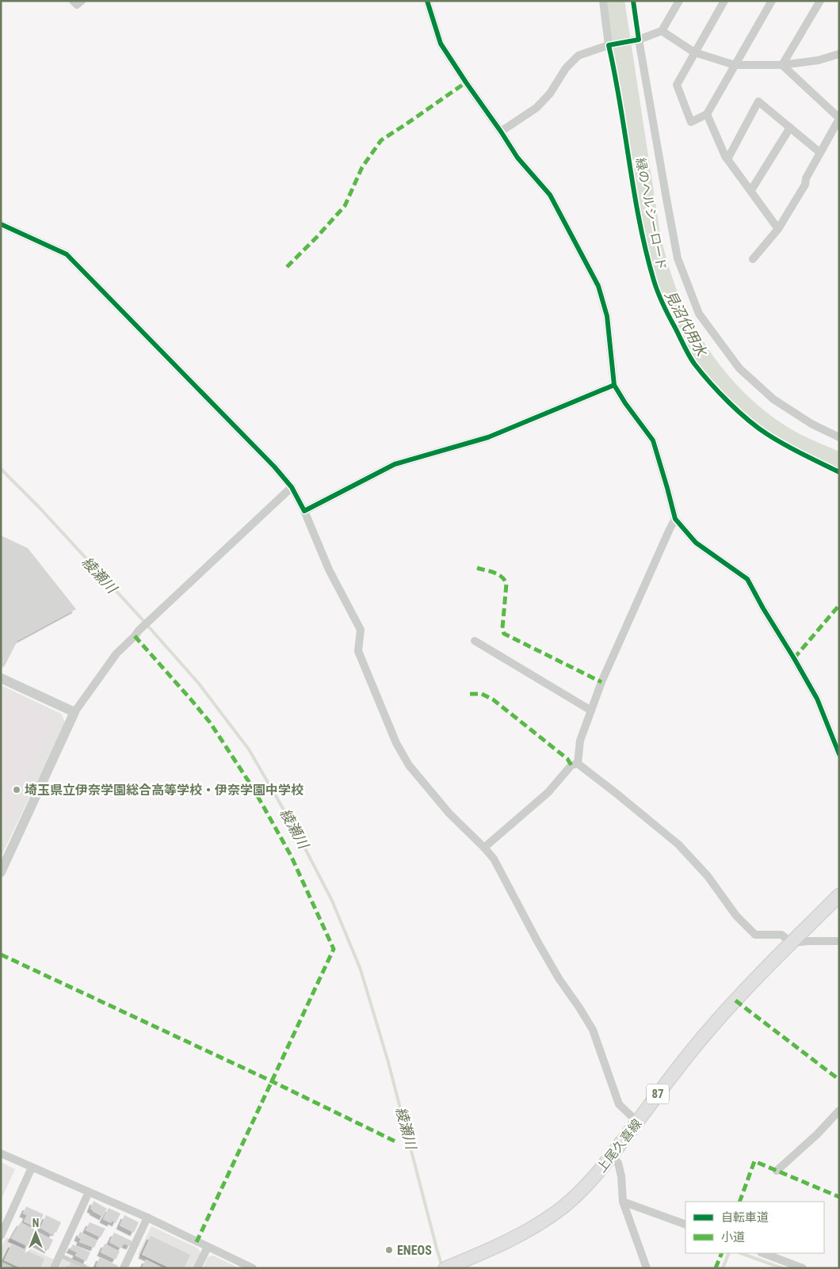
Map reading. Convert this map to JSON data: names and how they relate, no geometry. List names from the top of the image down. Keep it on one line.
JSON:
{"streets":{"main road":["87","上尾久喜線"],"cycle path":["緑のヘルシーロード"]},"water":["見沼代用水","綾瀬川"],"places":["埼玉県立伊奈学園総合高等学校・伊奈学園中学校","ENEOS"],"legend":["自転車道","小道"],"north":"top"}
